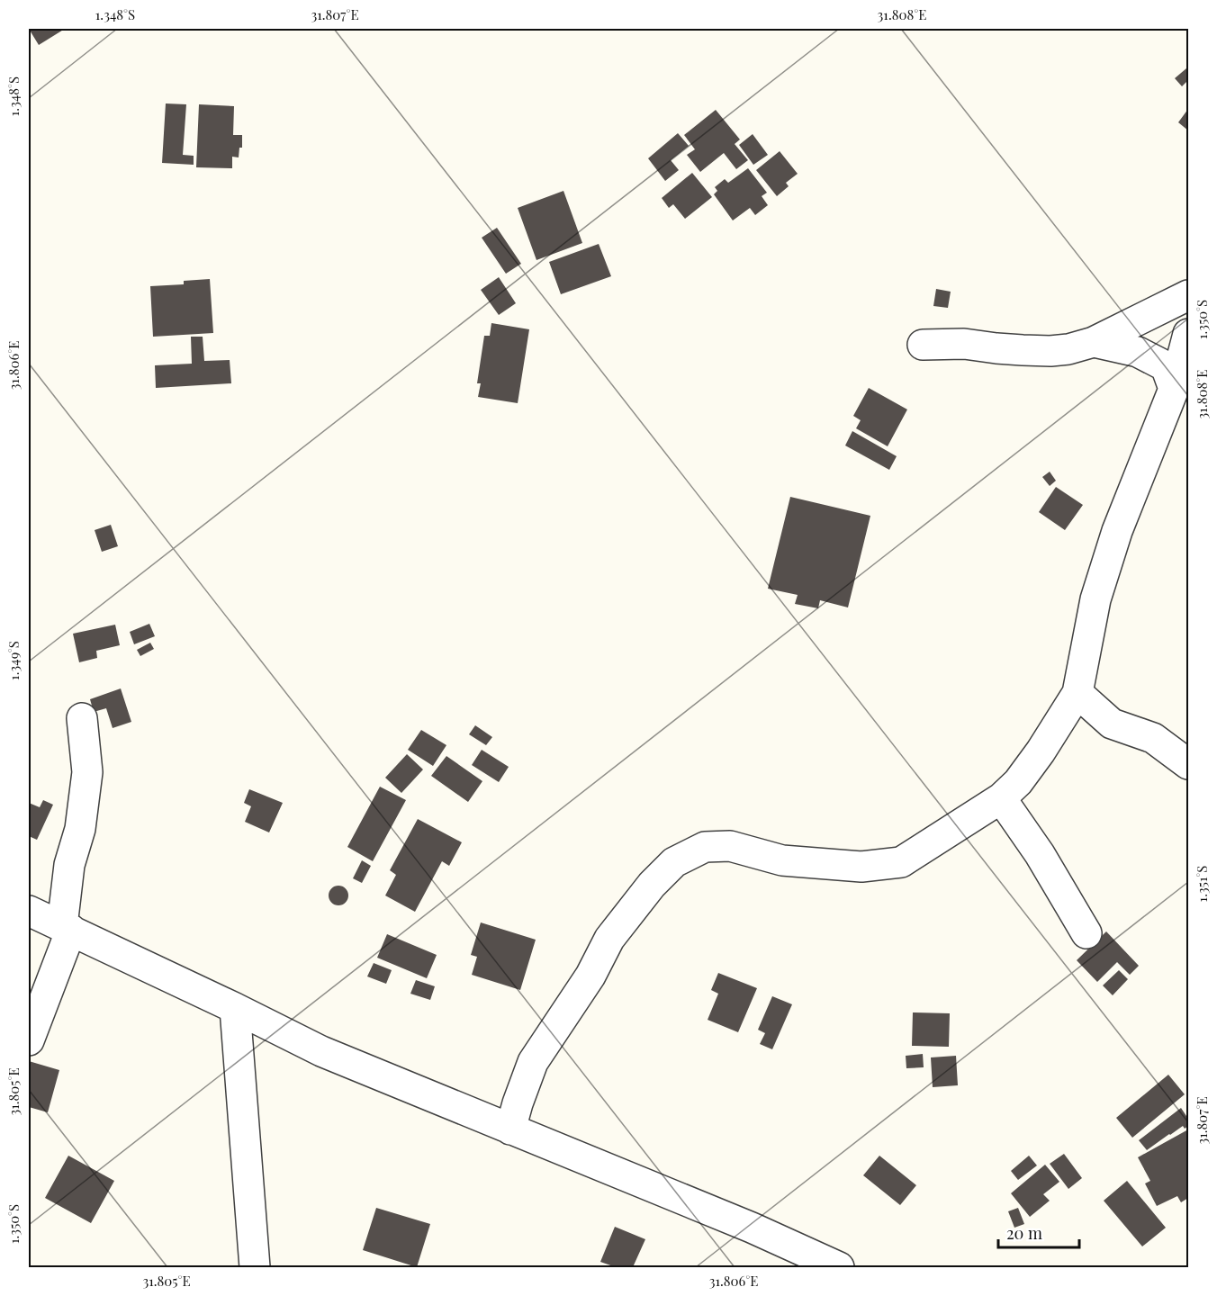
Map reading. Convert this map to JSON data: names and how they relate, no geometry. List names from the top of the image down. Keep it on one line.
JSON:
{"scale_bar":"20 m","coordinates":["1.348°S","31.807°E","31.808°E","1.350°S","31.806°E","1.349°S","1.351°S","31.805°E"]}
